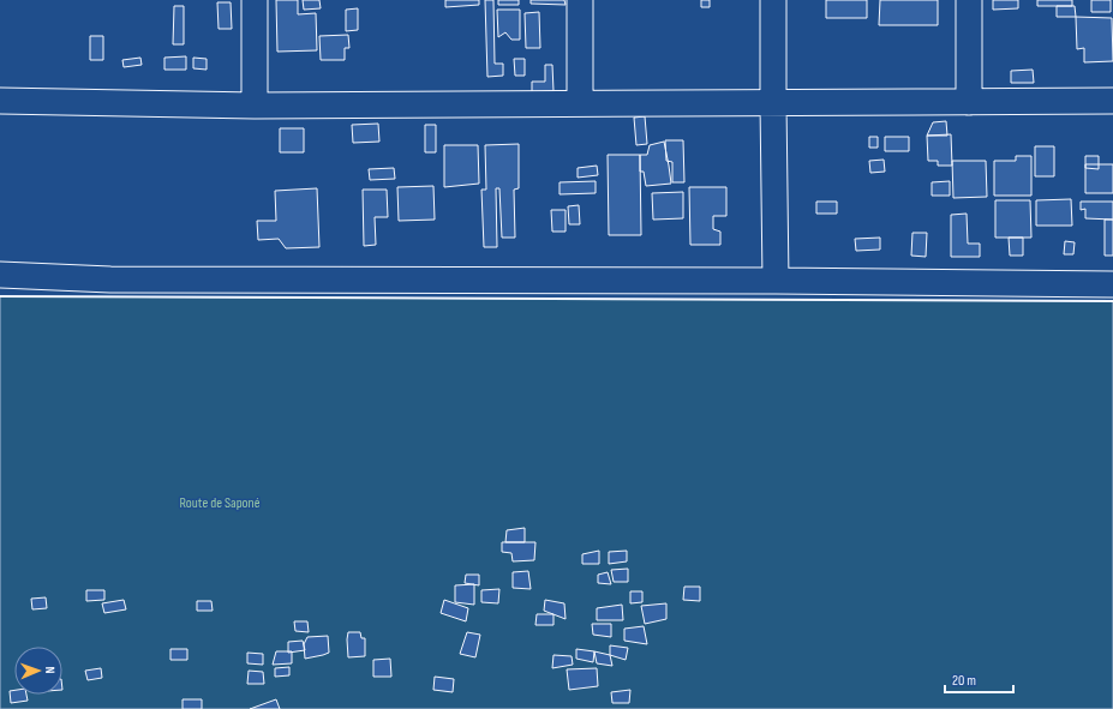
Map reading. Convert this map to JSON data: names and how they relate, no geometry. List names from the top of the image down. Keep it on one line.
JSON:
{"parks":["Route de Saponé"],"scale_bar":"20 m","north":"right"}
